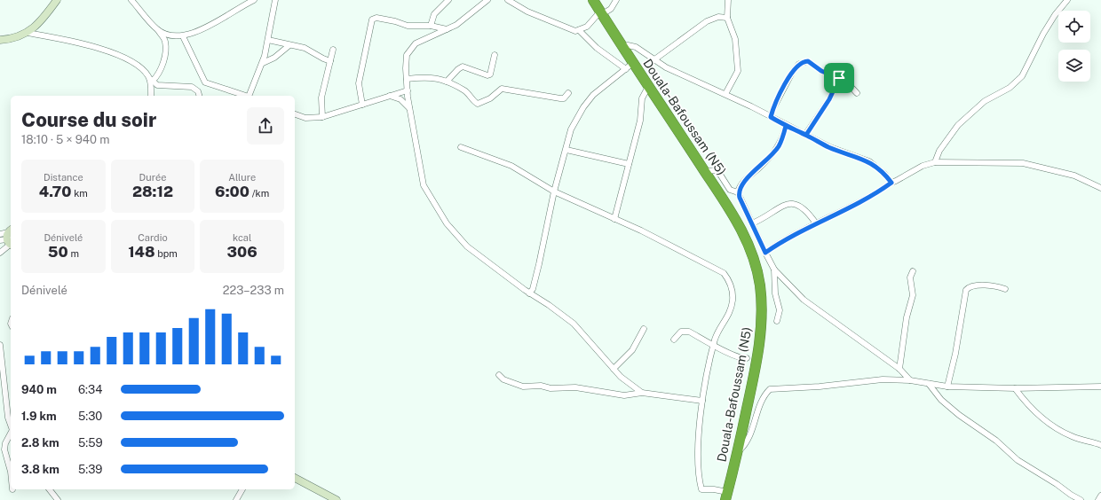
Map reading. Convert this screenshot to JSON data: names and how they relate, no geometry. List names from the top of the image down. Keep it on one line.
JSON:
{"streets":{"highway":["Douala-Bafoussam (N5)"]},"page":{"heading":["Course du soir","18:10 · 5 × 940 m"],"stats":[["Distance","4.70 km"],["Durée","28:12"],["Allure","6:00 /km"],["Dénivelé","50 m"],["Cardio","148 bpm"],["kcal","306"]],"chart":["Dénivelé","223–233 m"],"list":[{"name":"940 m","note":"6:34"},{"name":"1.9 km","note":"5:30"},{"name":"2.8 km","note":"5:59"},{"name":"3.8 km","note":"5:39"}]}}
